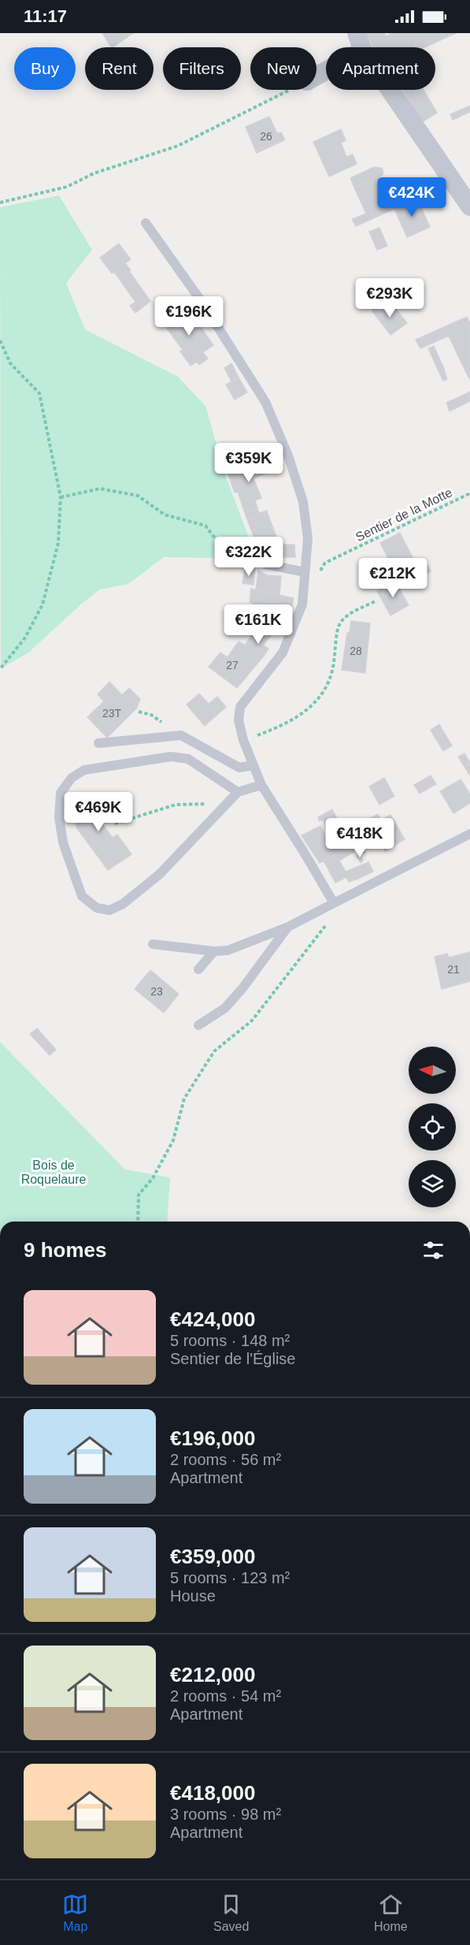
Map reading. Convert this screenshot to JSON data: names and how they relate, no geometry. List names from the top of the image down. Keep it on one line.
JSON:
{"streets":{"path":["Sentier de la Motte"]},"parks":["Bois de Roquelaure"],"house_numbers":["26","28","27","23T","21","23"],"north":"left","page":{"status":"11:17","chip":["Buy","Rent","Filters","New","Apartment"],"price":["€424K","€293K","€196K","€359K","€322K","€212K","€161K","€469K","€418K"],"heading":"9 homes","list":[{"name":"€424,000","note":"5 rooms · 148 m² · Sentier de l'Église"},{"name":"€196,000","note":"2 rooms · 56 m² · Apartment"},{"name":"€359,000","note":"5 rooms · 123 m² · House"},{"name":"€212,000","note":"2 rooms · 54 m² · Apartment"},{"name":"€418,000","note":"3 rooms · 98 m² · Apartment"}],"tabs":["Map","Saved","Home"]}}
